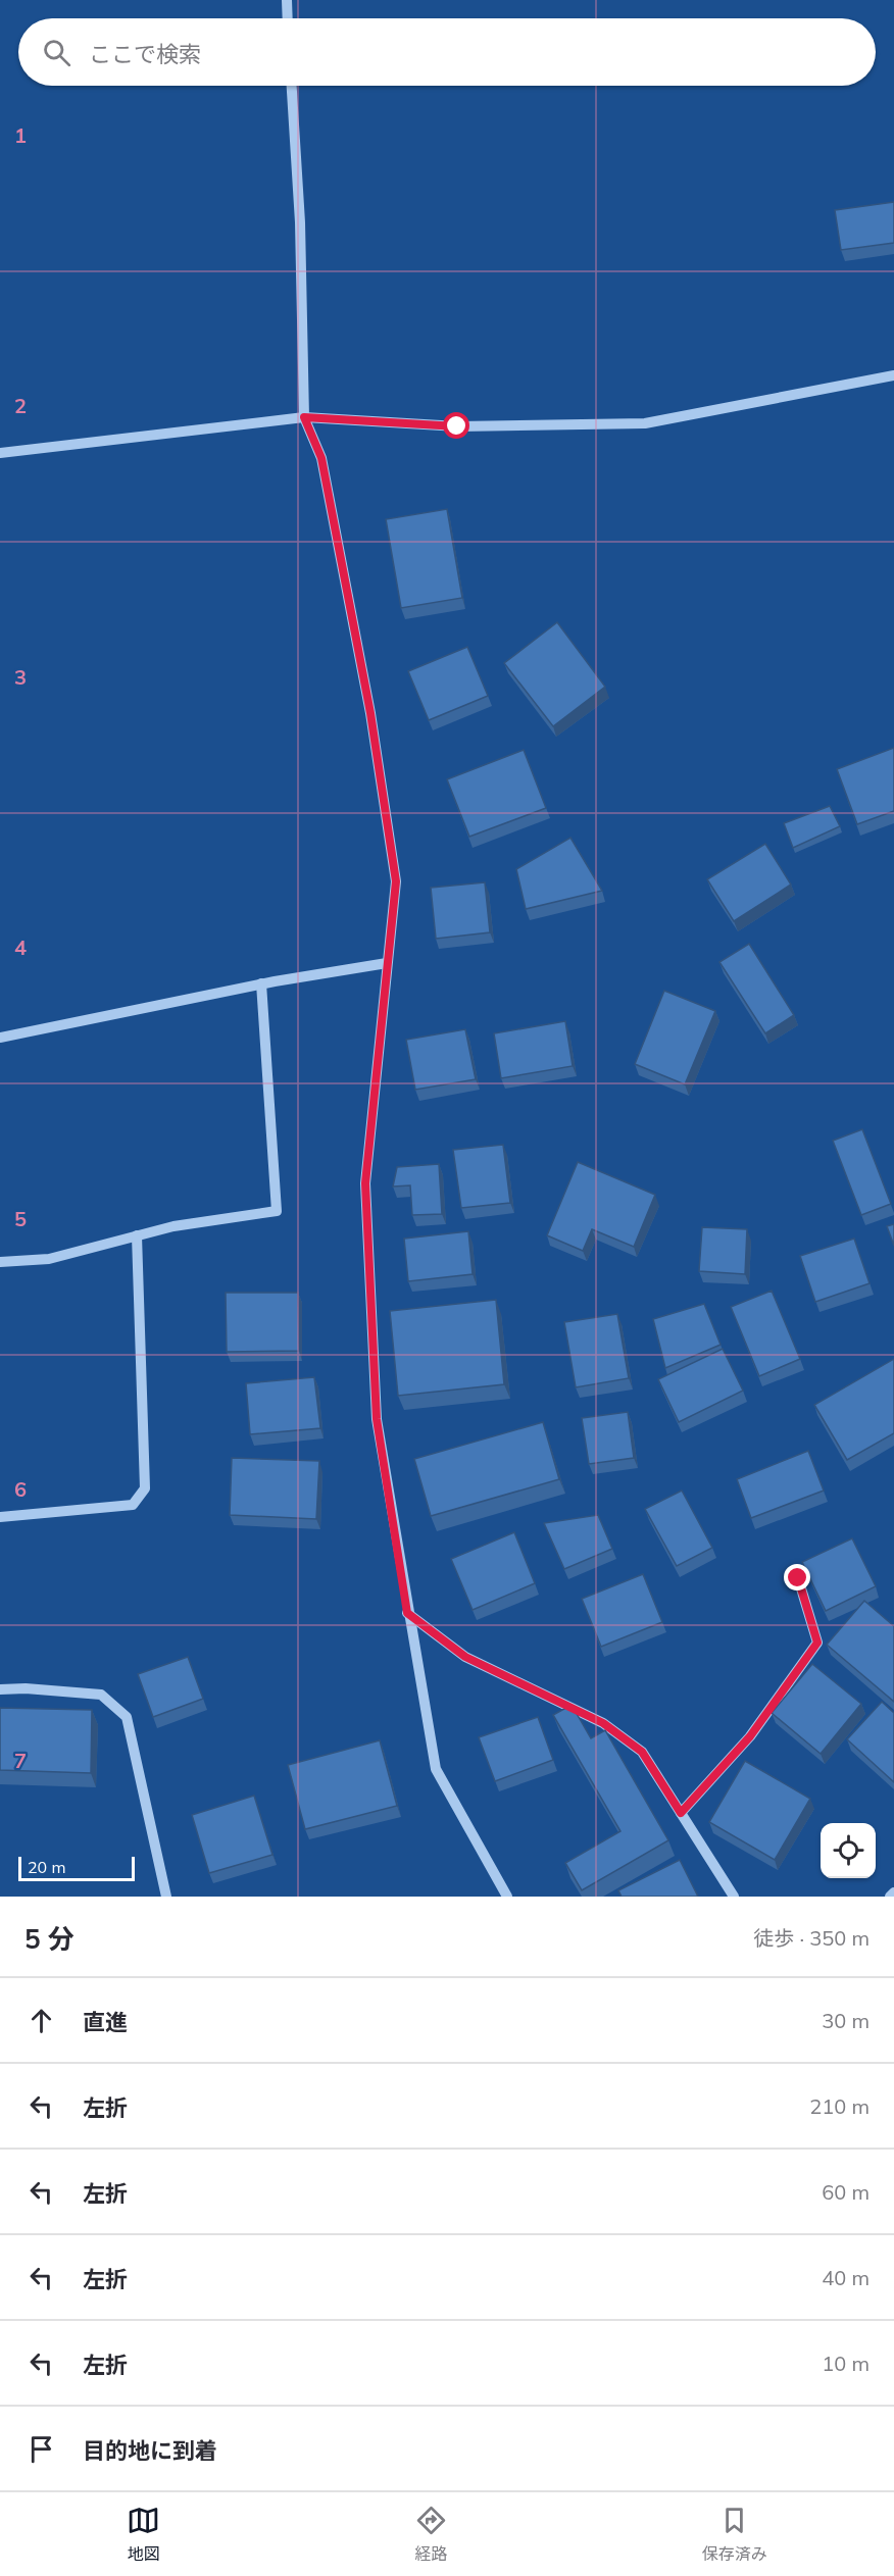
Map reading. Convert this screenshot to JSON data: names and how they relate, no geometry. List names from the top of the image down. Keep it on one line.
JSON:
{"scale_bar":"20 m","page":{"search":"ここで検索","scale":"20 m","heading":["5 分","徒歩 · 350 m"],"list":[["直進","30 m"],["左折","210 m"],["左折","60 m"],["左折","40 m"],["左折","10 m"],"目的地に到着"],"nav":["地図","経路","保存済み"]},"grid":{"rows":["1","2","3","4","5","6","7"]}}
